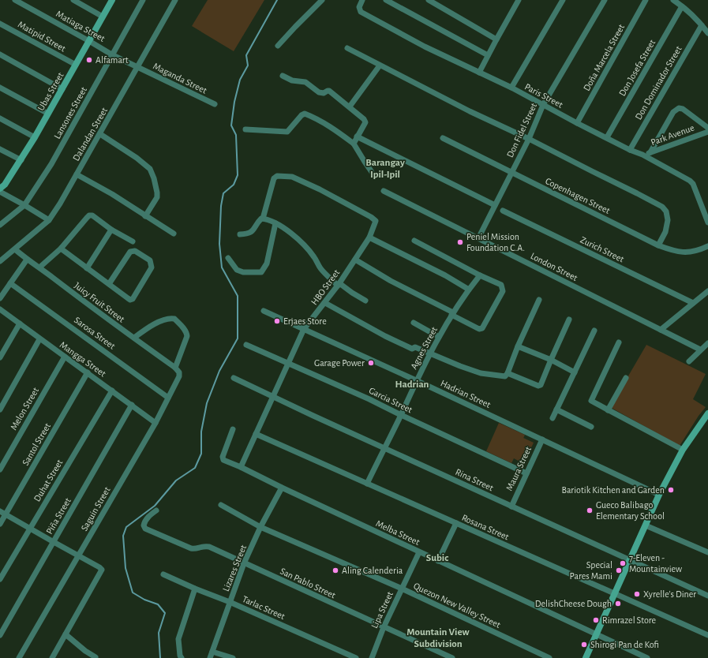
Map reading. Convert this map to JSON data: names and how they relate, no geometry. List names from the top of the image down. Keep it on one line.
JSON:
{"streets":{"main road":["Ubas Street"],"street":["Matiaga Street","Matipid Street","Doña Marcela Street","Don Josefa Street","Maganda Street","Don Dominador Street","Paris Street","Lansones Street","Don Fidel Street","Dalandan Street","Park Avenue","Copenhagen Street","Zurich Street","London Street","HBO Street","Juicy Fruit Street","Sarosa Street","Agnes Street","Mangga Street","Hadrian Street","Garcia Street","Melon Street","Santol Street","Maura Street","Rina Street","Duhat Street","Saguin Street","Piña Street","Rosana Street","Melba Street","Lizares Street","San Pablo Street","Quezon New Valley Street","Tarlac Street","Lipa Street"]},"crossings":[["Matiaga Street","Maganda Street"],["Matiaga Street","Ubas Street"],["Matiaga Street","Lansones Street"],["Matiaga Street","Dalandan Street"],["Matipid Street","Ubas Street"],["Doña Marcela Street","Paris Street"],["Don Josefa Street","Paris Street"],["Maganda Street","Dalandan Street"],["Don Dominador Street","Paris Street"],["Paris Street","Don Fidel Street"],["Paris Street","Park Avenue"],["Don Fidel Street","Copenhagen Street"],["Don Fidel Street","London Street"],["Dalandan Street","Juicy Fruit Street"],["HBO Street","Hadrian Street"],["HBO Street","Garcia Street"],["HBO Street","Rina Street"],["HBO Street","Rosana Street"],["HBO Street","Melba Street"],["Juicy Fruit Street","Saguin Street"],["Sarosa Street","Saguin Street"],["Agnes Street","Hadrian Street"],["Agnes Street","Garcia Street"],["Agnes Street","Rina Street"],["Agnes Street","Rosana Street"],["Mangga Street","Melon Street"],["Mangga Street","Santol Street"],["Mangga Street","Duhat Street"],["Mangga Street","Saguin Street"],["Mangga Street","Piña Street"],["Hadrian Street","Maura Street"],["Garcia Street","Maura Street"],["Maura Street","Rina Street"],["Melba Street","Lizares Street"],["Melba Street","Lipa Street"],["Lizares Street","San Pablo Street"],["Lizares Street","Quezon New Valley Street"],["Lizares Street","Tarlac Street"],["San Pablo Street","Lipa Street"],["Quezon New Valley Street","Lipa Street"]],"districts":["Barangay Ipil-Ipil","Hadrian","Subic","Mountain View Subdivision"],"places":["Alfamart","Peniel Mission Foundation C.A.","Erjaes Store","Garage Power","Bariotik Kitchen and Garden","Gueco Balibago Elementary School","7-Eleven - Mountainview","Aling Calenderia","Special Pares Mami","Xyrelle’s Diner","DelishCheese Dough","Rimrazel Store","Shirogi Pan de Kofi"]}
